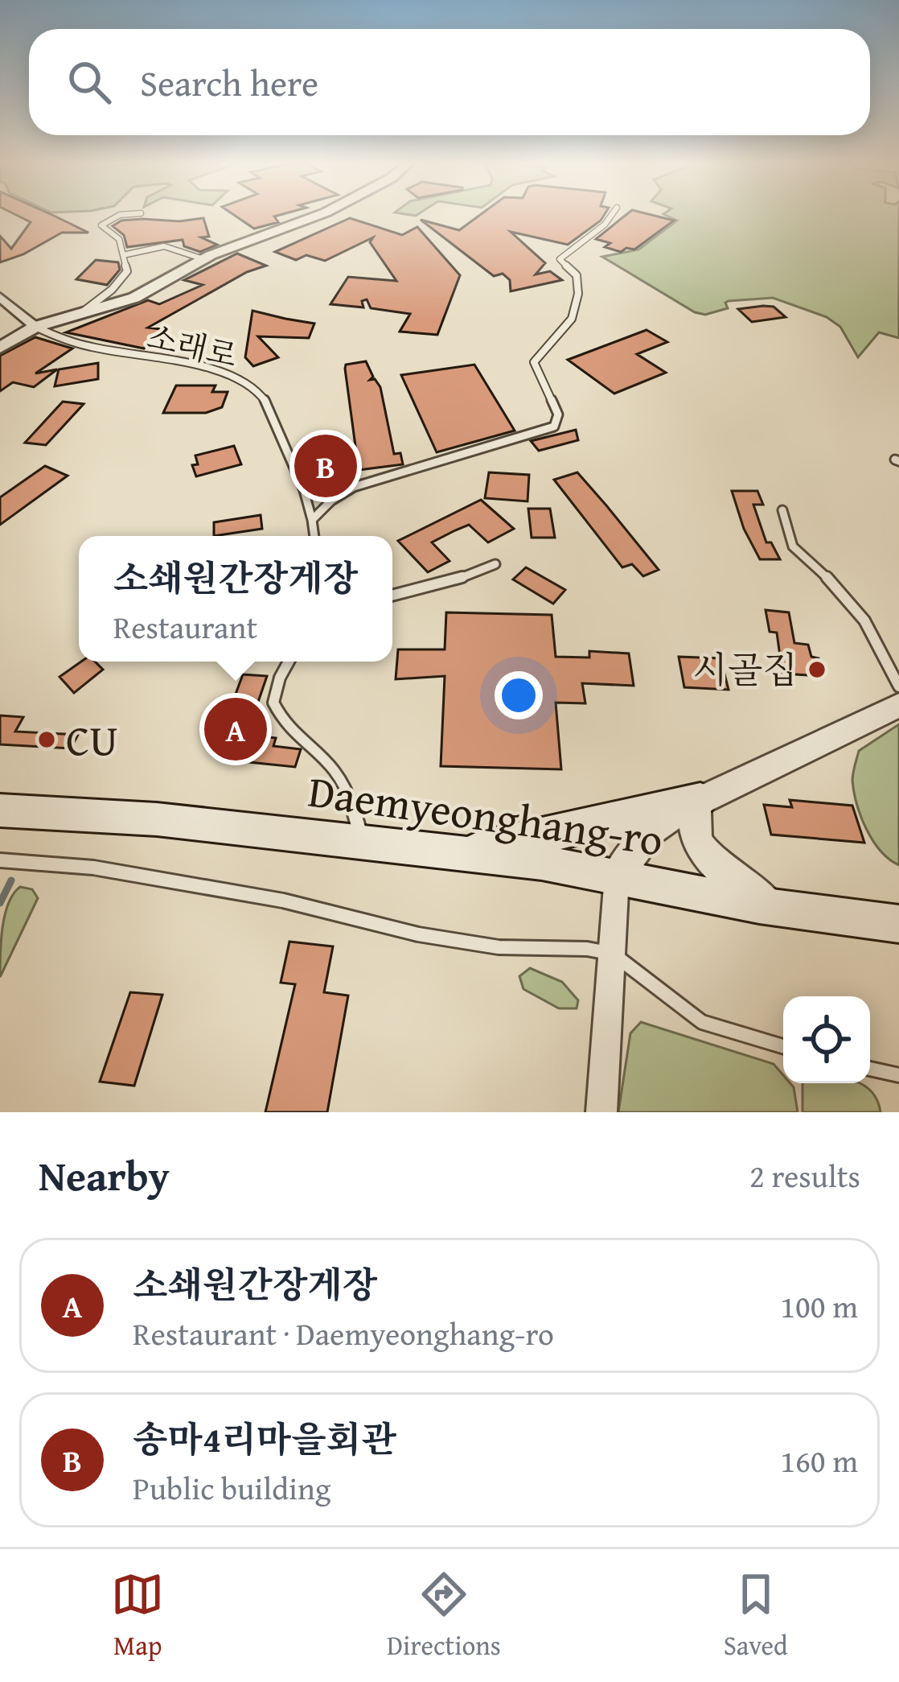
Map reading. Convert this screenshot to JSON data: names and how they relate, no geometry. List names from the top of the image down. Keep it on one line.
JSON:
{"streets":{"main road":["Daemyeonghang-ro"],"lane":["소래로"]},"places":["시골집","CU"],"page":{"search":"Search here","pins":["B","A"],"popup":["소쇄원간장게장","Restaurant"],"heading":["Nearby","2 results"],"list":[{"mark":"A","name":"소쇄원간장게장","note":"Restaurant · Daemyeonghang-ro","value":"100 m"},{"mark":"B","name":"송마4리마을회관","note":"Public building","value":"160 m"}],"nav":["Map","Directions","Saved"]}}
